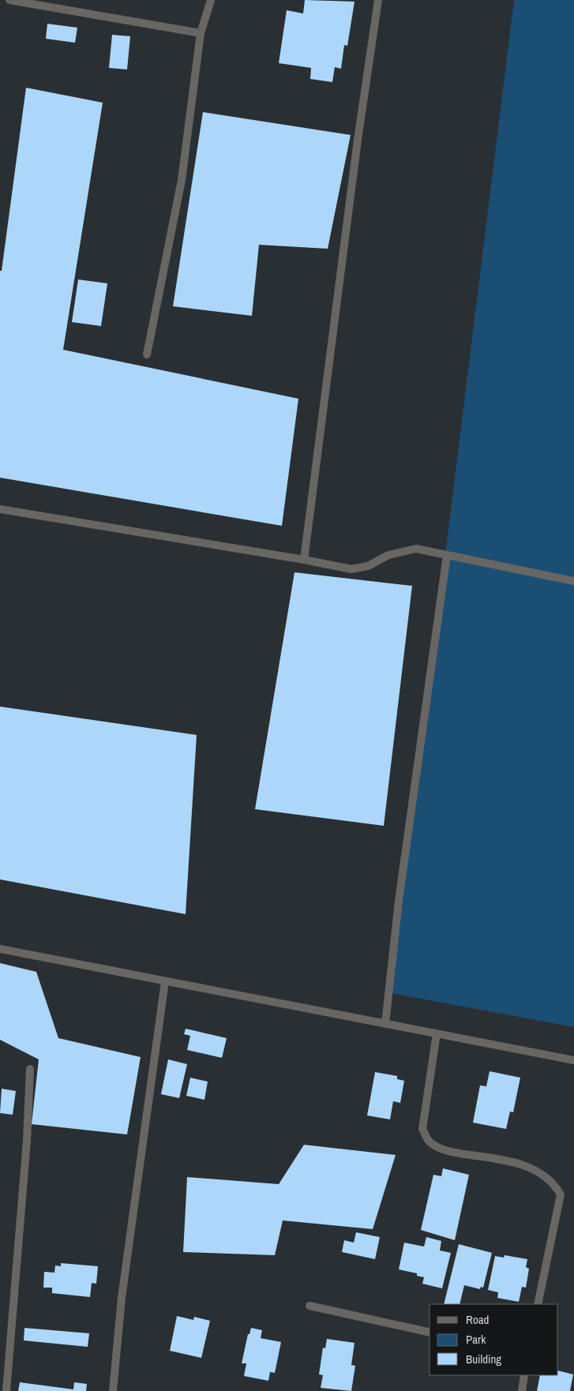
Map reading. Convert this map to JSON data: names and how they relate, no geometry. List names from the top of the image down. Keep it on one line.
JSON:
{"legend":["Road","Park","Building"]}
